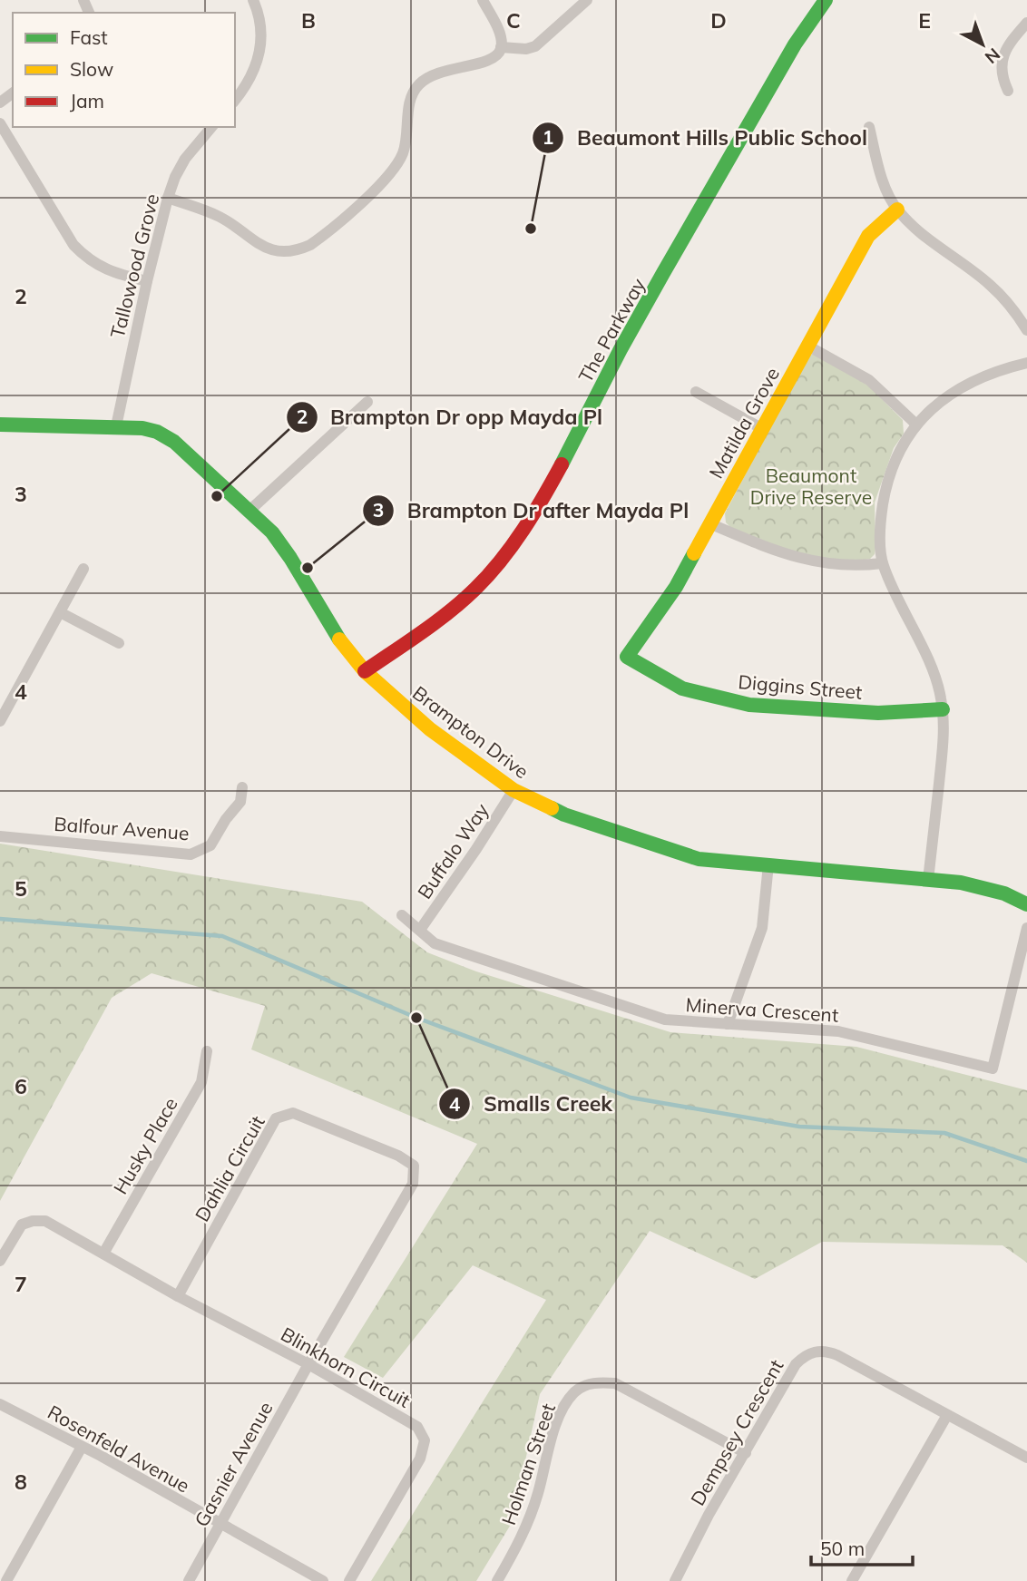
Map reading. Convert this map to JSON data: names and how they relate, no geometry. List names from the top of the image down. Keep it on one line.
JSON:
{"streets":{"street":["Tallowood Grove","The Parkway","Matilda Grove","Diggins Street","Brampton Drive","Balfour Avenue","Buffalo Way","Minerva Crescent","Husky Place","Dahlia Circuit","Blinkhorn Circuit","Dempsey Crescent","Rosenfeld Avenue","Gasnier Avenue","Holman Street"]},"crossings":[["Tallowood Grove","Brampton Drive"],["The Parkway","Brampton Drive"],["Matilda Grove","Diggins Street"],["Brampton Drive","Buffalo Way"],["Buffalo Way","Minerva Crescent"],["Husky Place","Blinkhorn Circuit"],["Dahlia Circuit","Blinkhorn Circuit"],["Dahlia Circuit","Gasnier Avenue"],["Blinkhorn Circuit","Gasnier Avenue"],["Dempsey Crescent","Holman Street"],["Rosenfeld Avenue","Gasnier Avenue"]],"parks":["Beaumont Drive Reserve"],"places":["Beaumont Hills Public School","Brampton Dr opp Mayda Pl","Brampton Dr after Mayda Pl","Smalls Creek"],"legend":["Fast","Slow","Jam"],"scale_bar":"50 m","north":"bottom right","grid":{"columns":["B","C","D","E"],"rows":["2","3","4","5","6","7","8"]}}
